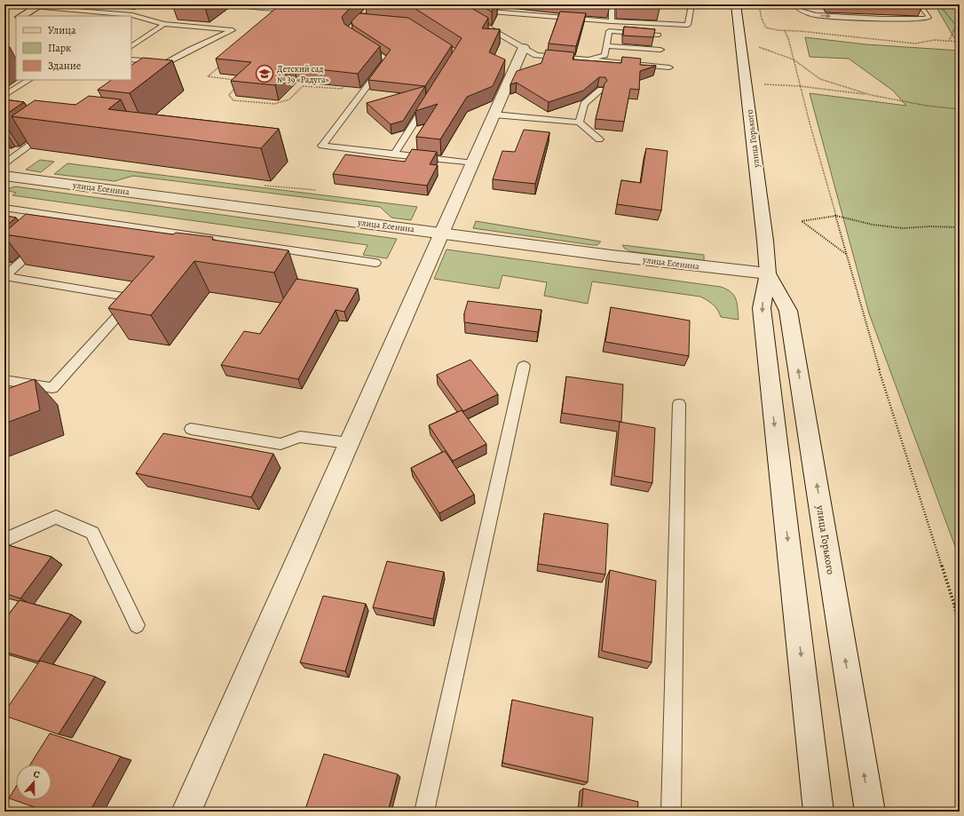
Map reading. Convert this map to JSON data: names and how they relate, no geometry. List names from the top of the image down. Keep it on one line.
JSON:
{"streets":{"street":["улица Горького","улица Есенина"]},"crossings":[["улица Горького","улица Есенина"]],"places":{"school or university":["Детский сад № 39 «Радуга»"]},"legend":["Улица","Парк","Здание"],"north":"top"}
